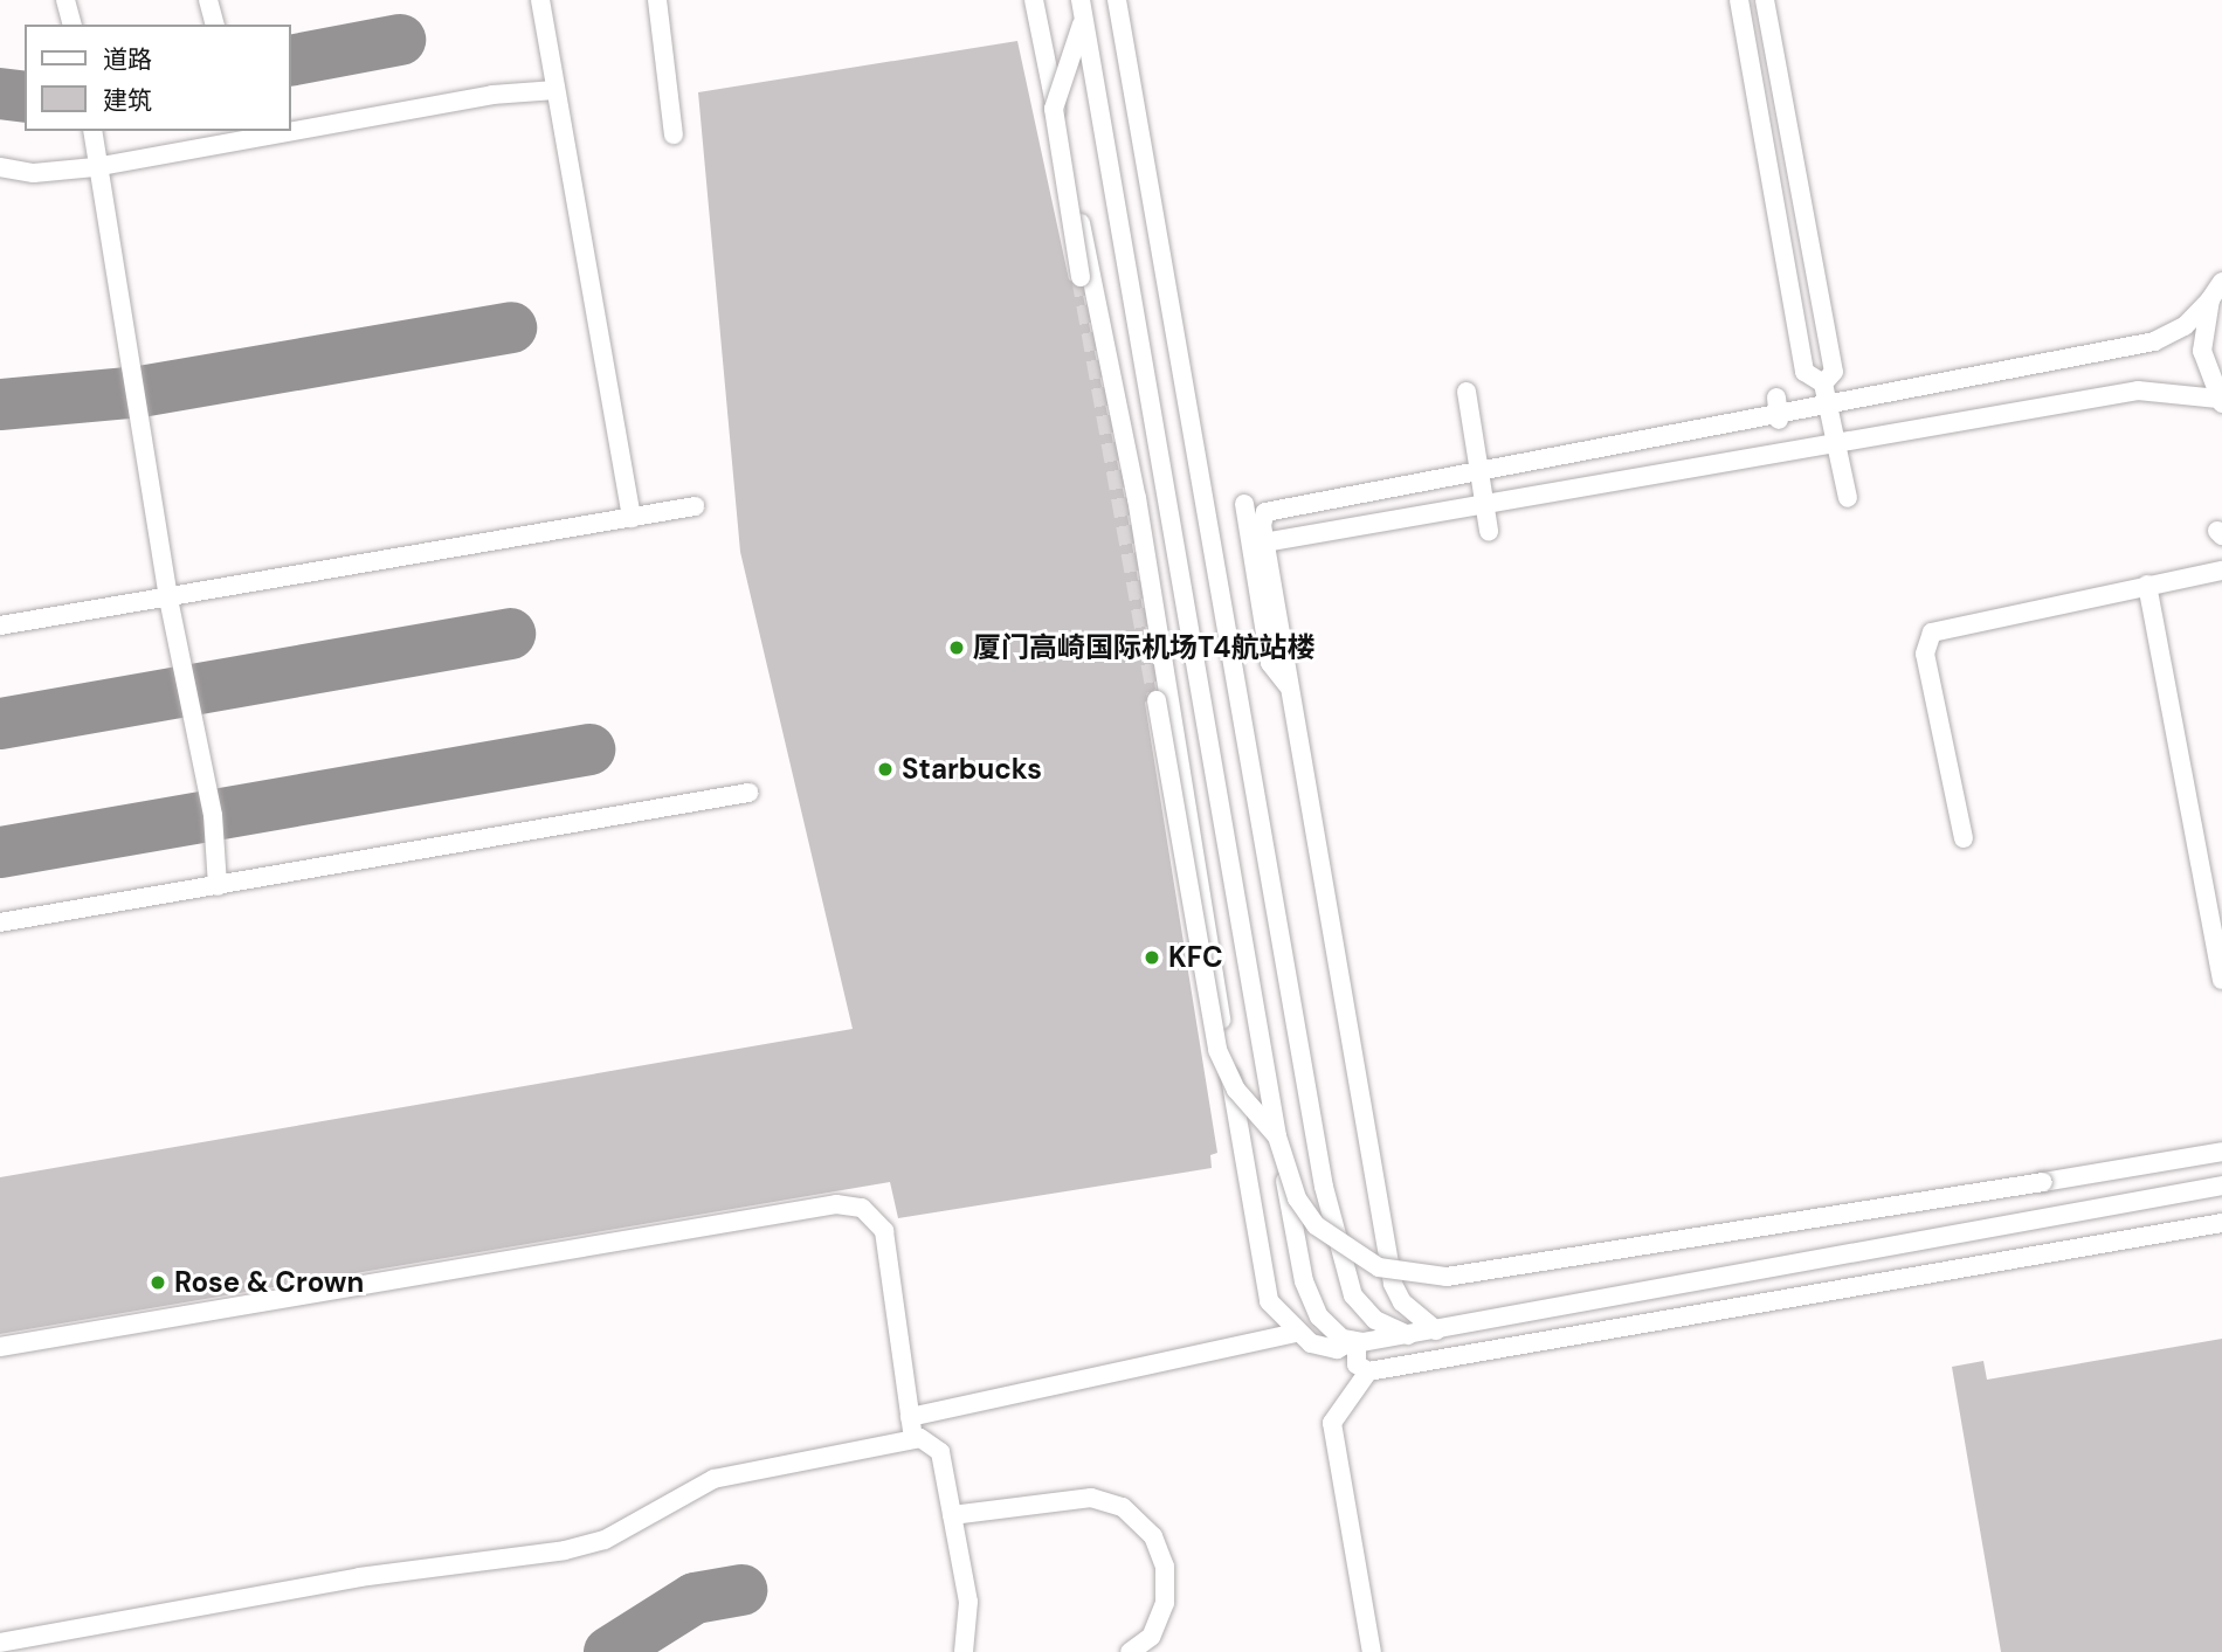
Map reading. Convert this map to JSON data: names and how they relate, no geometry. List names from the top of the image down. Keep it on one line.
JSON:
{"places":["厦门高崎国际机场T4航站楼","Starbucks","KFC","Rose & Crown"],"legend":["道路","建筑"]}
